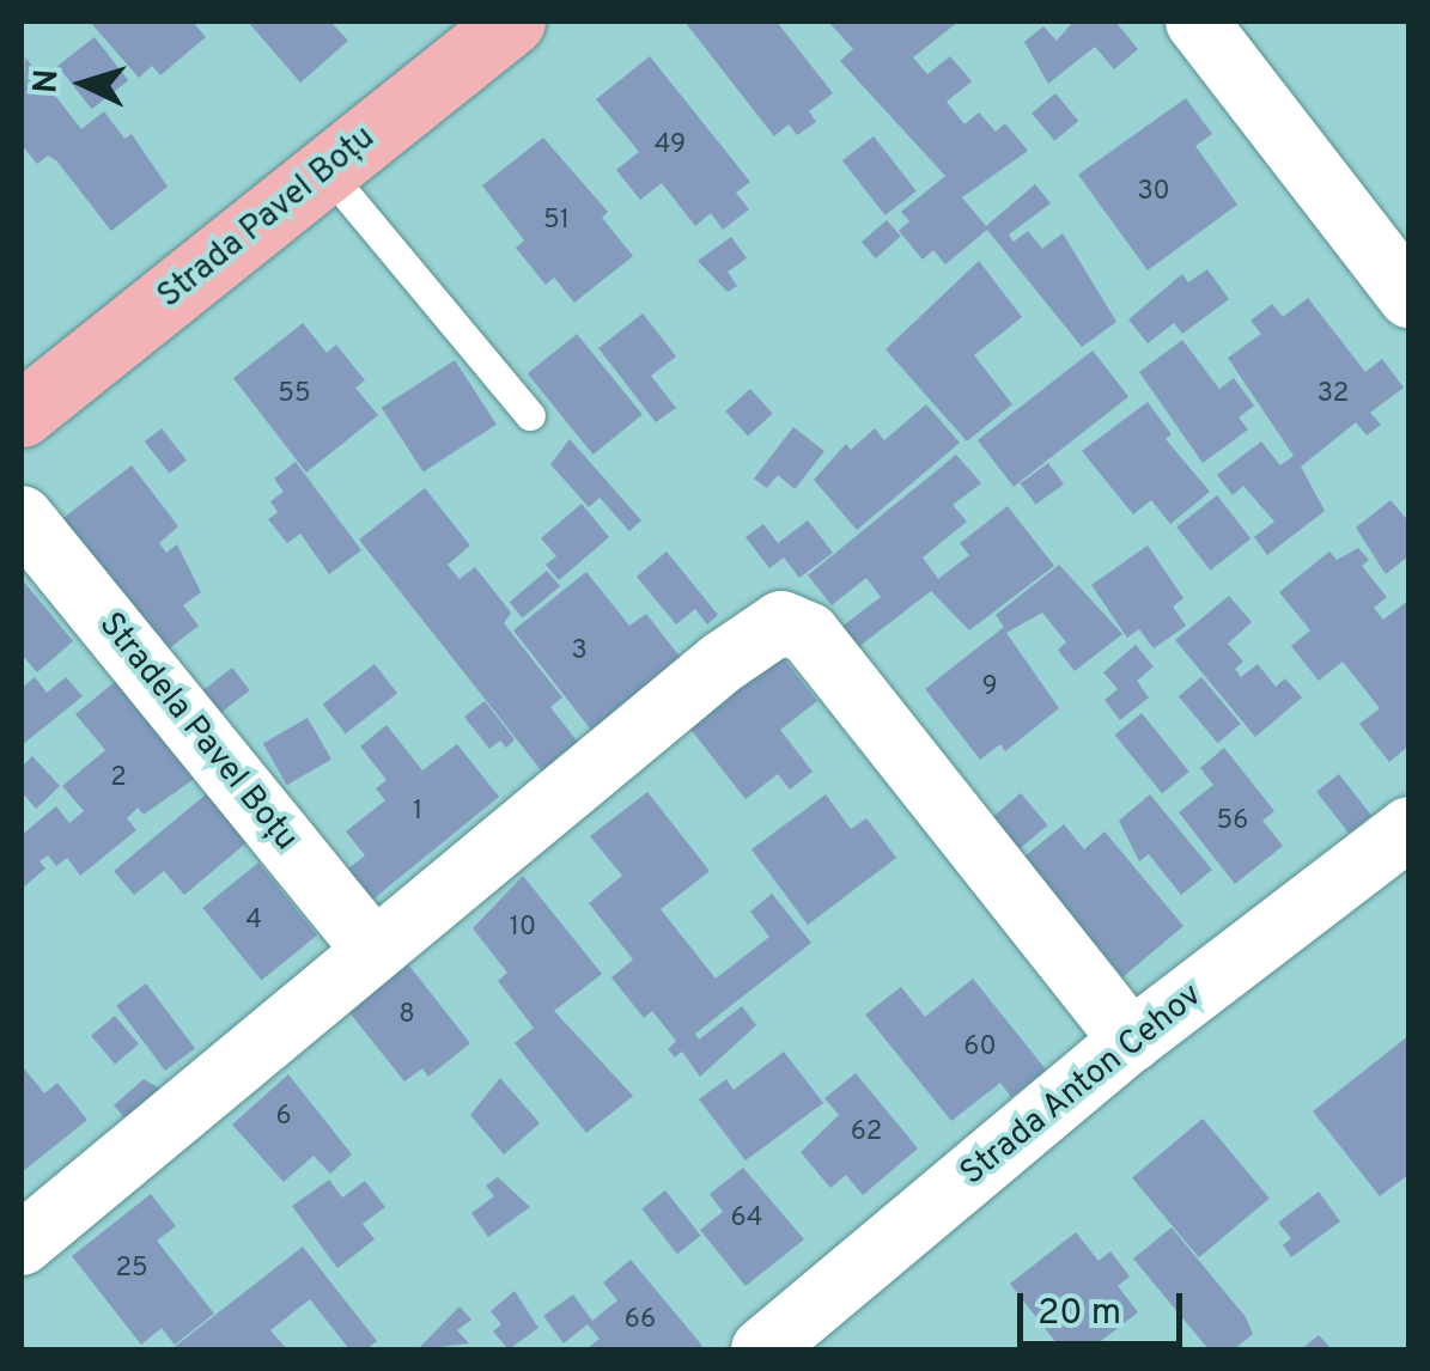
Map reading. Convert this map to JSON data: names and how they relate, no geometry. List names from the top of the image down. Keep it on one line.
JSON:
{"streets":{"main road":["Strada Pavel Boțu"],"street":["Stradela Pavel Boțu","Strada Anton Cehov"]},"house_numbers":["49","30","51","55","32","3","9","2","1","56","4","10","8","60","6","62","64","25","66"],"scale_bar":"20 m","north":"left"}
